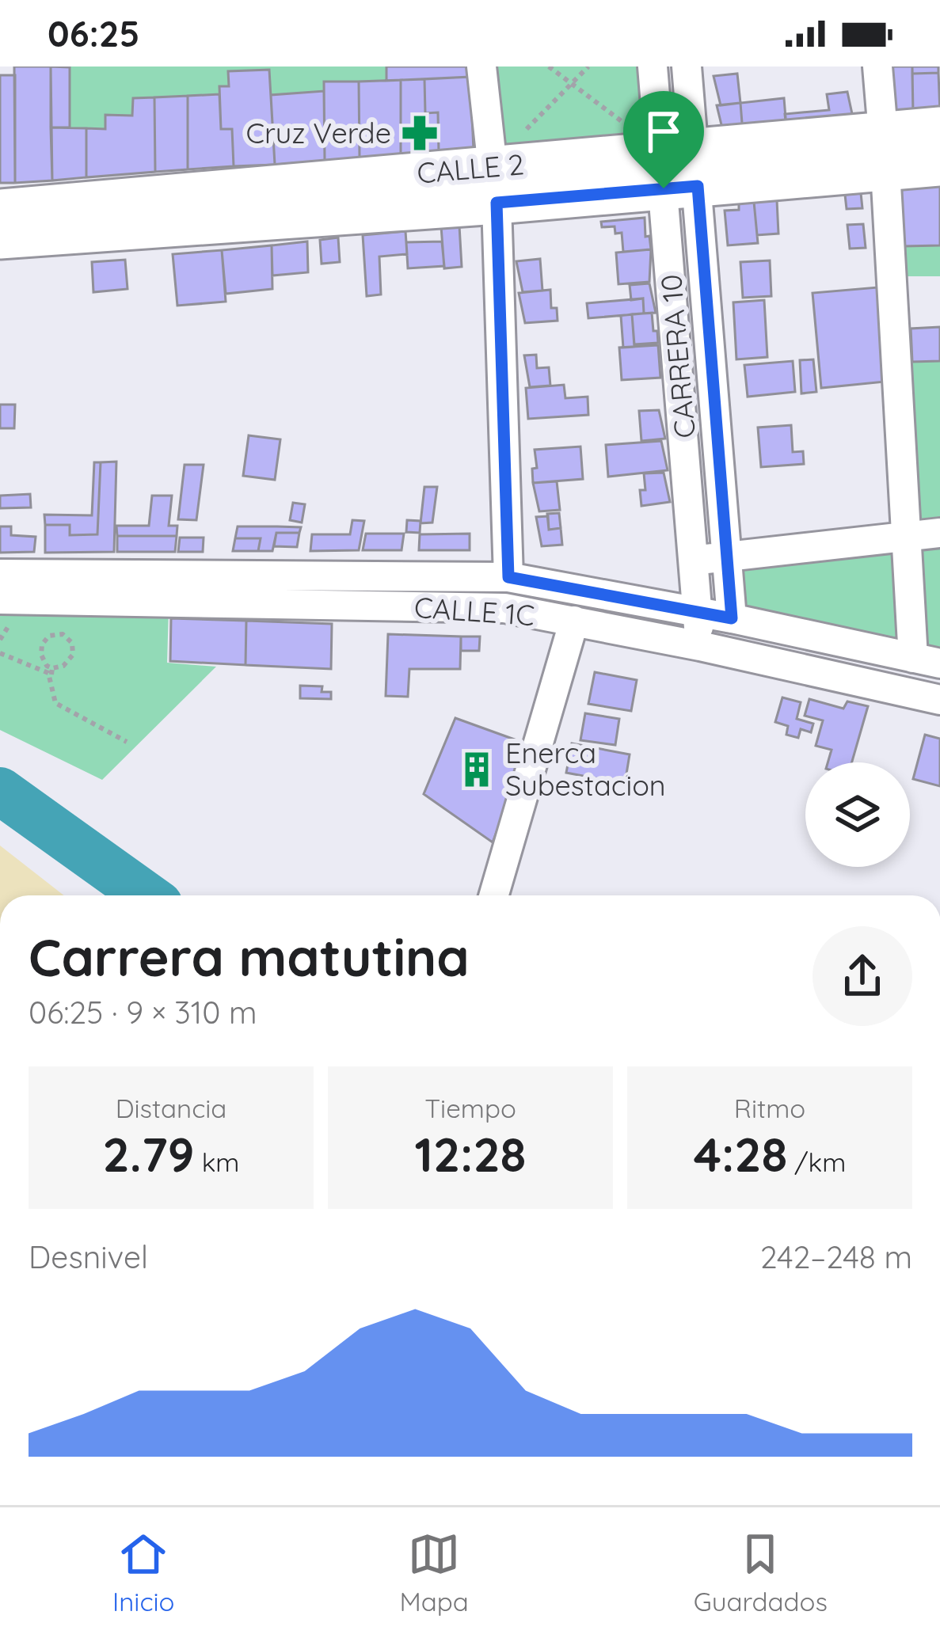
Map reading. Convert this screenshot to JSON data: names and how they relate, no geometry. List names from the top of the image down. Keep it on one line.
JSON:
{"streets":{"street":["CALLE 2","CARRERA 10","CALLE 1C"]},"crossings":[["CALLE 2","CARRERA 10"],["CARRERA 10","CALLE 1C"]],"places":{"pharmacy":["Cruz Verde"],"building":["Enerca Subestacion"]},"page":{"status":"06:25","heading":["Carrera matutina","06:25 · 9 × 310 m"],"stats":[["Distancia","2.79 km"],["Tiempo","12:28"],["Ritmo","4:28 /km"]],"chart":["Desnivel","242–248 m"],"tabs":["Inicio","Mapa","Guardados"]}}
